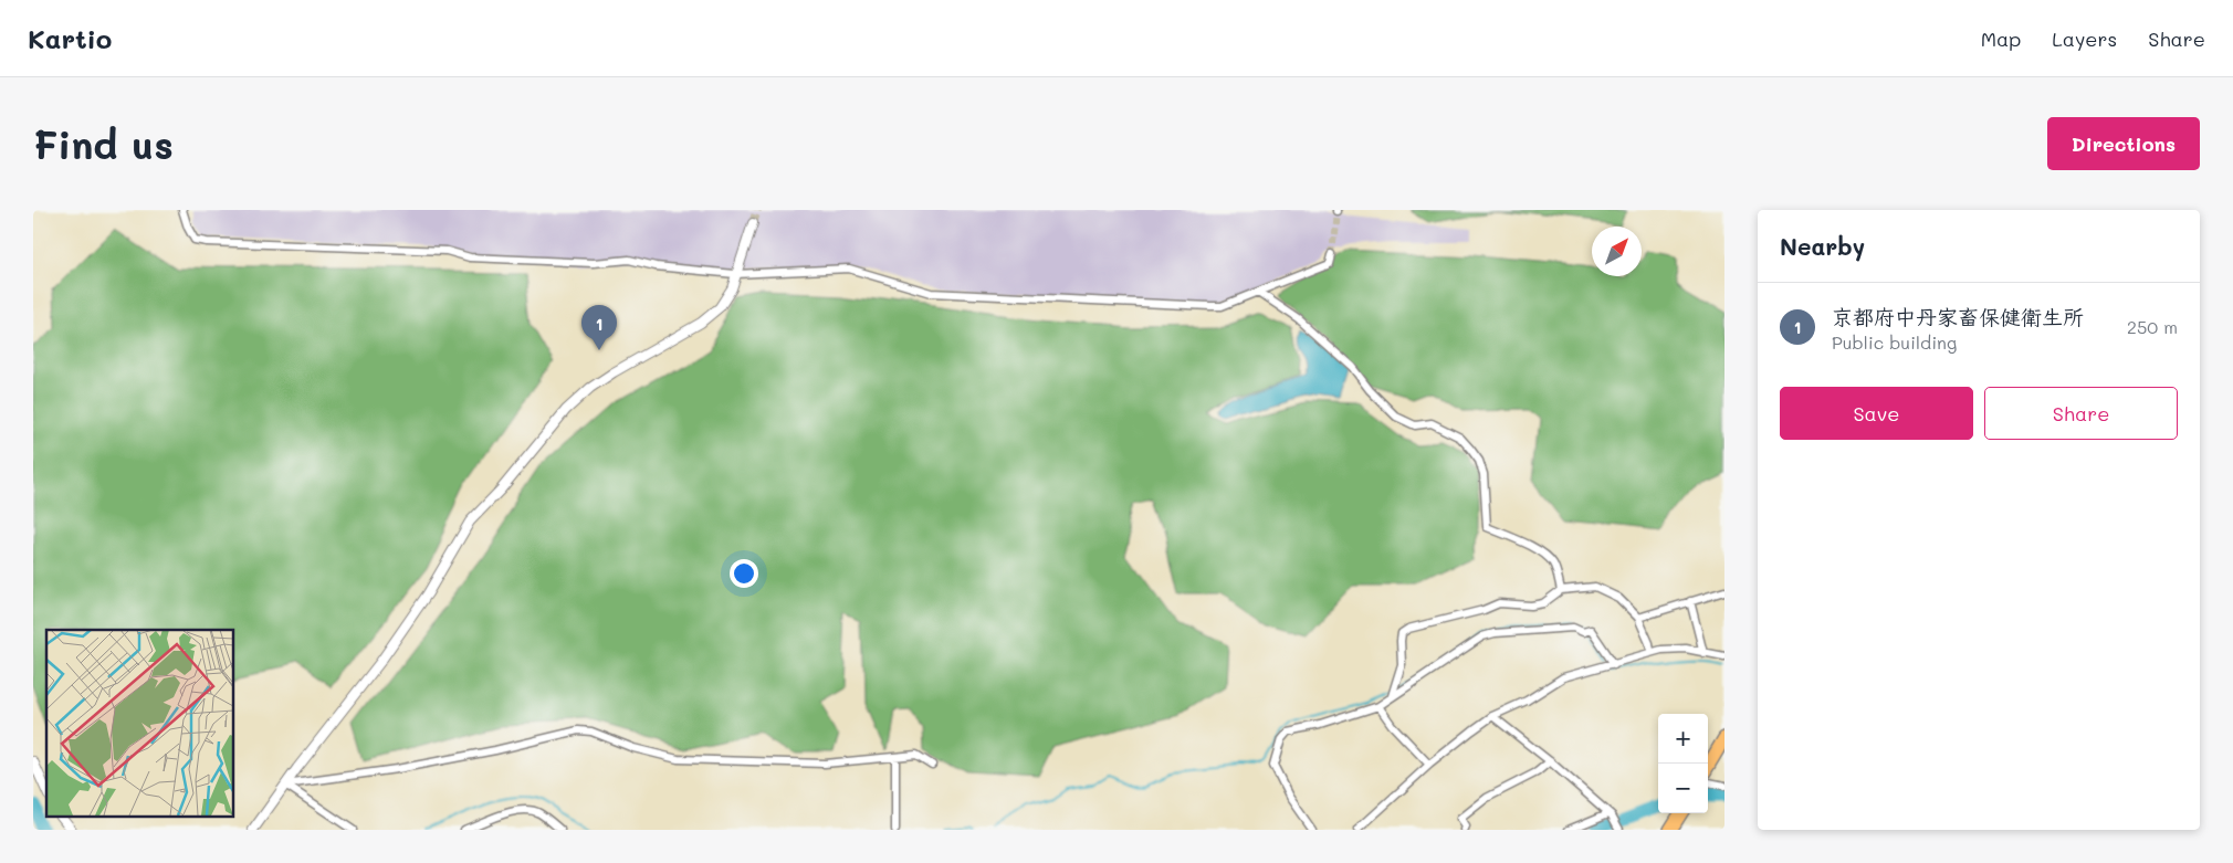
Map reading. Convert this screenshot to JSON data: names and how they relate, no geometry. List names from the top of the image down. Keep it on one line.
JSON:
{"north":"top right","page":{"header":"Kartio","nav":["Map","Layers","Share"],"buttons":["Directions",["Save","Share"]],"title":"Find us","heading":"Nearby","list":[{"mark":"1","name":"京都府中丹家畜保健衛生所","note":"Public building","value":"250 m"}],"pins":"1","map_buttons":["+","−"]}}
